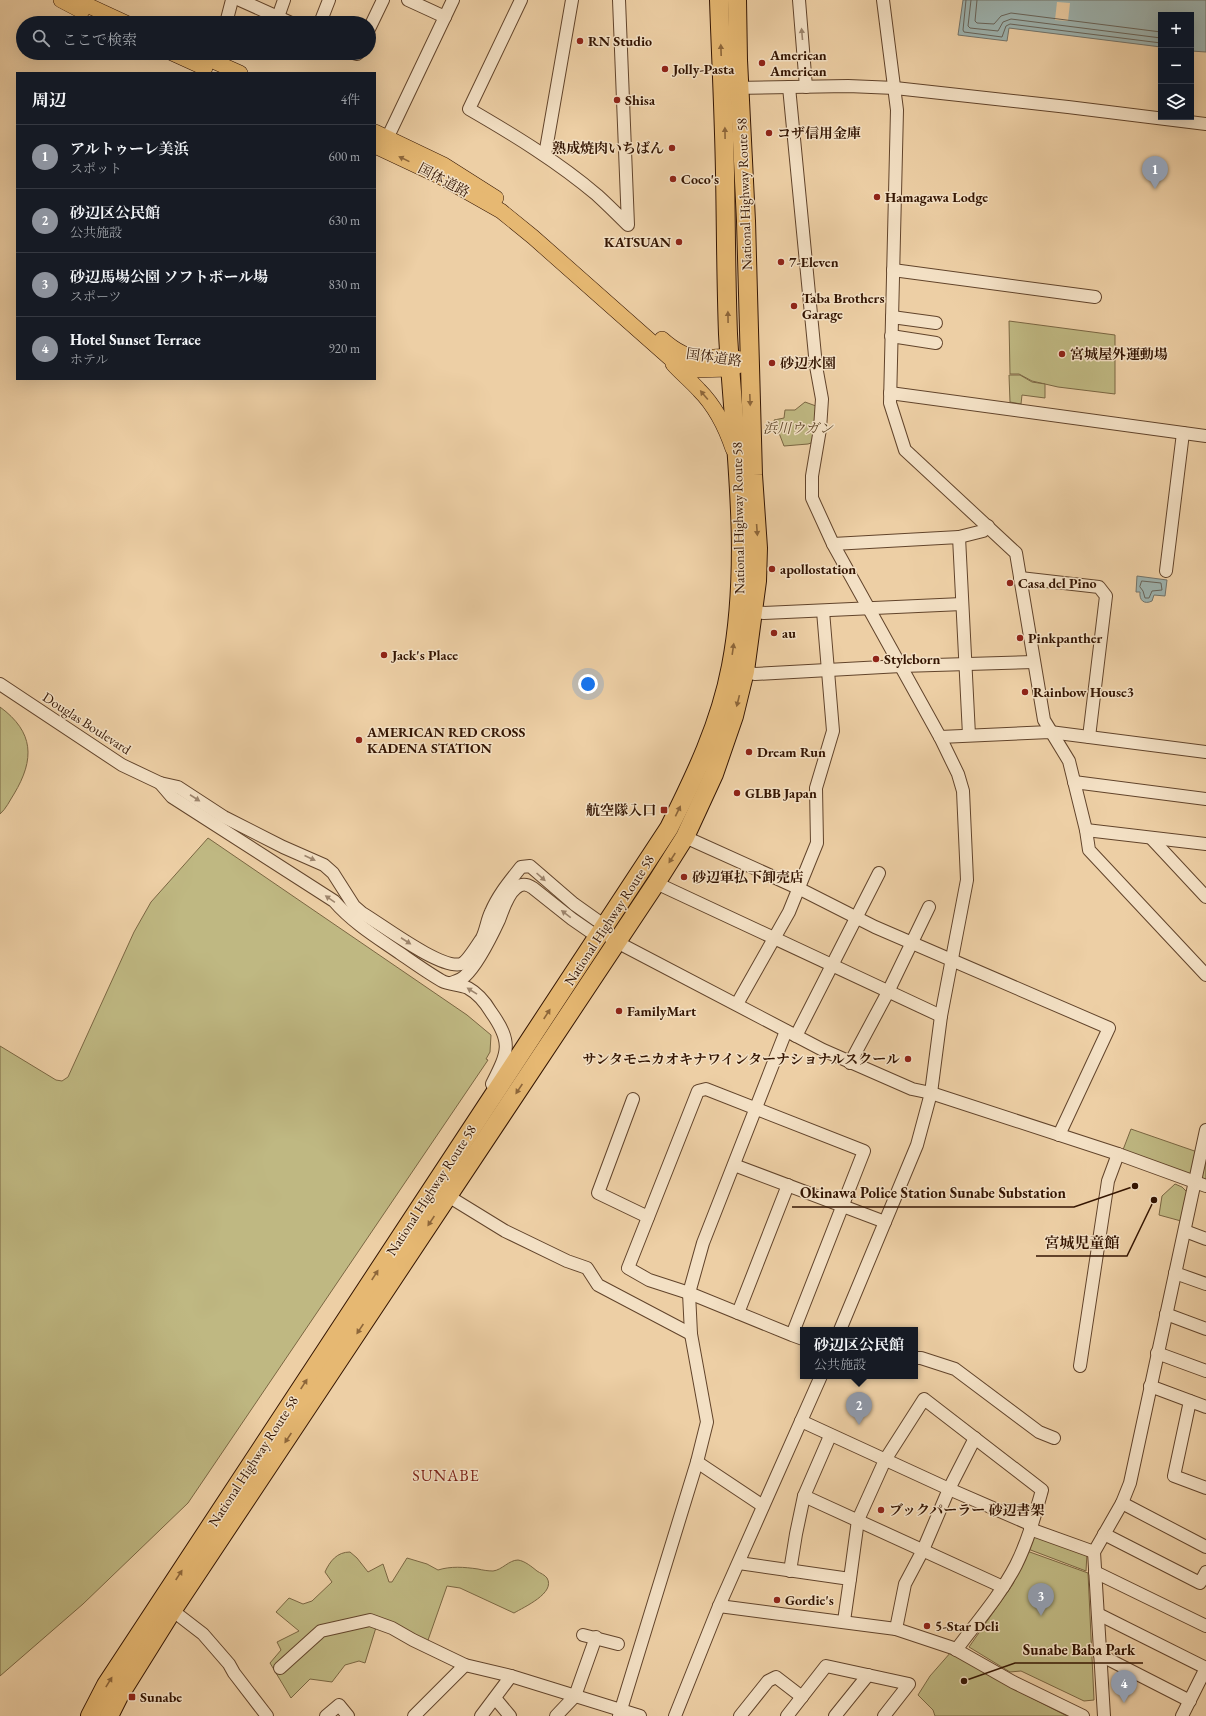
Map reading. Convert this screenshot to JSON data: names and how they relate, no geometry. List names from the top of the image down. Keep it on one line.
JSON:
{"streets":{"highway":["National Highway Route 58"],"main road":["国体道路"],"street":["Douglas Boulevard"]},"crossings":[["国体道路","National Highway Route 58"]],"districts":["SUNABE"],"parks":["浜川ウガン"],"places":{"other":["RN Studio","American American","Jolly-Pasta","Shisa","コザ信用金庫","熟成焼肉いちばん","Coco's","Hamagawa Lodge","KATSUAN","7-Eleven","Taba Brothers Garage","宮城屋外運動場","砂辺水園","apollostation","Casa del Pino","au","Pinkpanther","Jack's Place","Styleborn","Rainbow House3","AMERICAN RED CROSS KADENA STATION","Dream Run","GLBB Japan","砂辺軍払下卸売店","FamilyMart","サンタモニカオキナワインターナショナルスクール","Okinawa Police Station Sunabe Substation","宮城児童館","ブックパーラー 砂辺書架","Gordie's","5-Star Deli","Sunabe Baba Park"],"transit":["航空隊入口","Sunabe"]},"page":{"map_buttons":["+","−"],"search":"ここで検索","heading":["周辺","4件"],"list":[{"mark":"1","name":"アルトゥーレ美浜","note":"スポット","value":"600 m"},{"mark":"2","name":"砂辺区公民館","note":"公共施設","value":"630 m"},{"mark":"3","name":"砂辺馬場公園 ソフトボール場","note":"スポーツ","value":"830 m"},{"mark":"4","name":"Hotel Sunset Terrace","note":"ホテル","value":"920 m"}],"pins":["1","2","3","4"],"popup":["砂辺区公民館","公共施設"]}}
